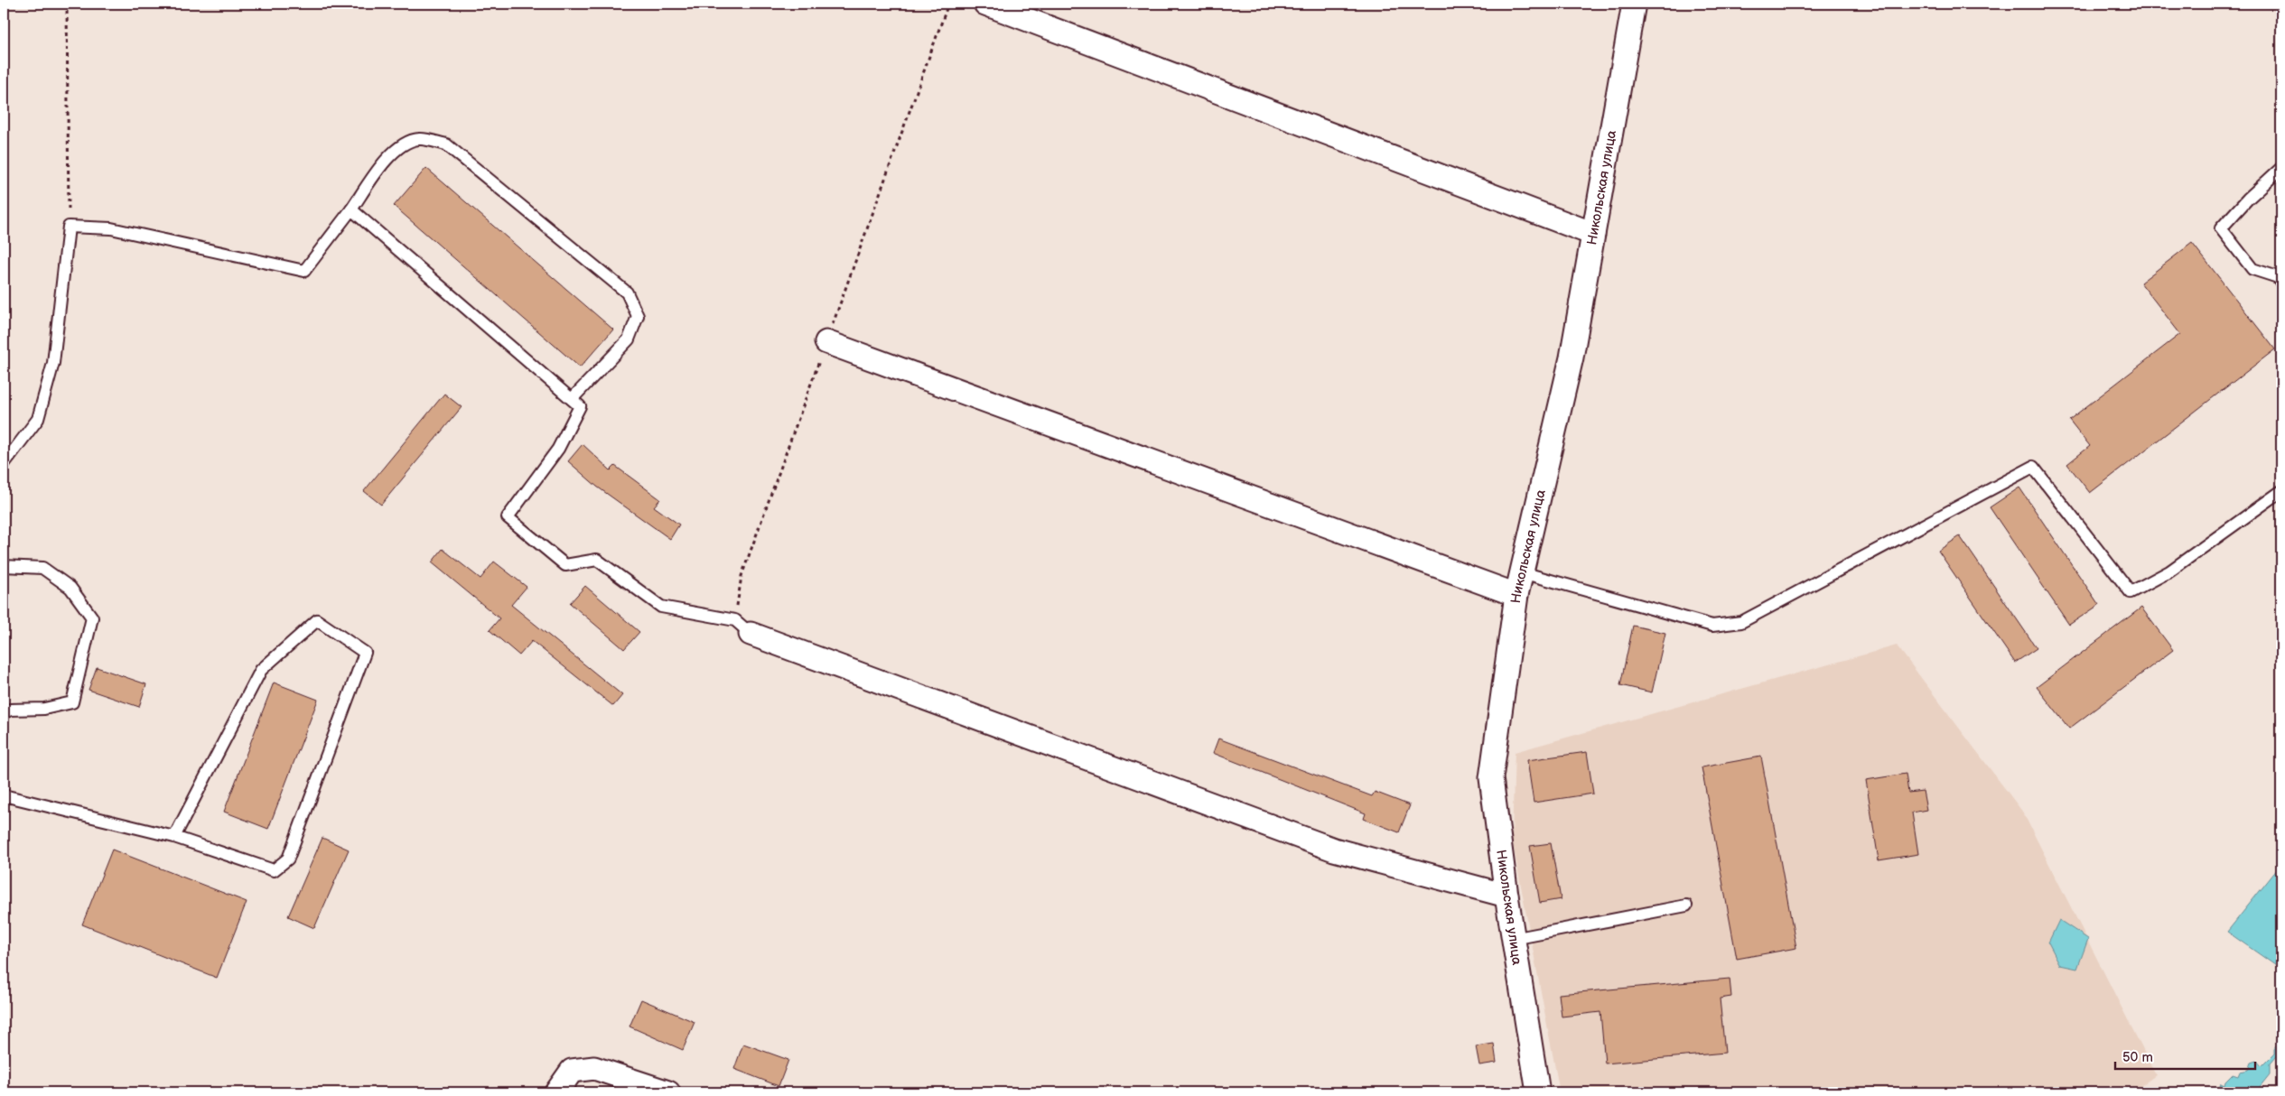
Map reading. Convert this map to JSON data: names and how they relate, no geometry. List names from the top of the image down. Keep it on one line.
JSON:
{"streets":{"street":["Никольская улица"]},"scale_bar":"50 m"}
